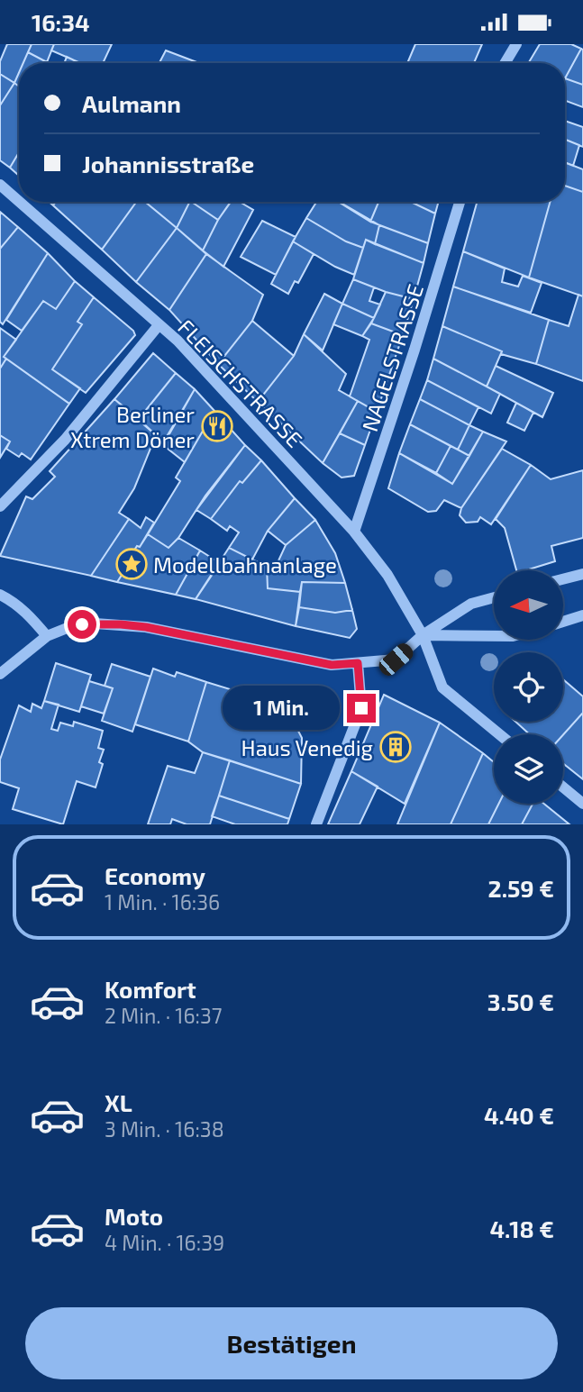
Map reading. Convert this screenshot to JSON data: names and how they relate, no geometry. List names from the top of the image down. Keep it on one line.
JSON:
{"streets":{"street":["NAGELSTRASSE","FLEISCHSTRASSE"]},"crossings":[["NAGELSTRASSE","FLEISCHSTRASSE"]],"places":{"restaurant":["Berliner Xtrem Döner"],"place":["Modellbahnanlage"],"building":["Haus Venedig"]},"north":"left","page":{"status":"16:34","banner":["Aulmann","Johannisstraße"],"bubble":"1 Min.","list":[{"name":"Economy","note":"1 Min. · 16:36","value":"2.59 €"},{"name":"Komfort","note":"2 Min. · 16:37","value":"3.50 €"},{"name":"XL","note":"3 Min. · 16:38","value":"4.40 €"},{"name":"Moto","note":"4 Min. · 16:39","value":"4.18 €"}],"buttons":"Bestätigen"}}
